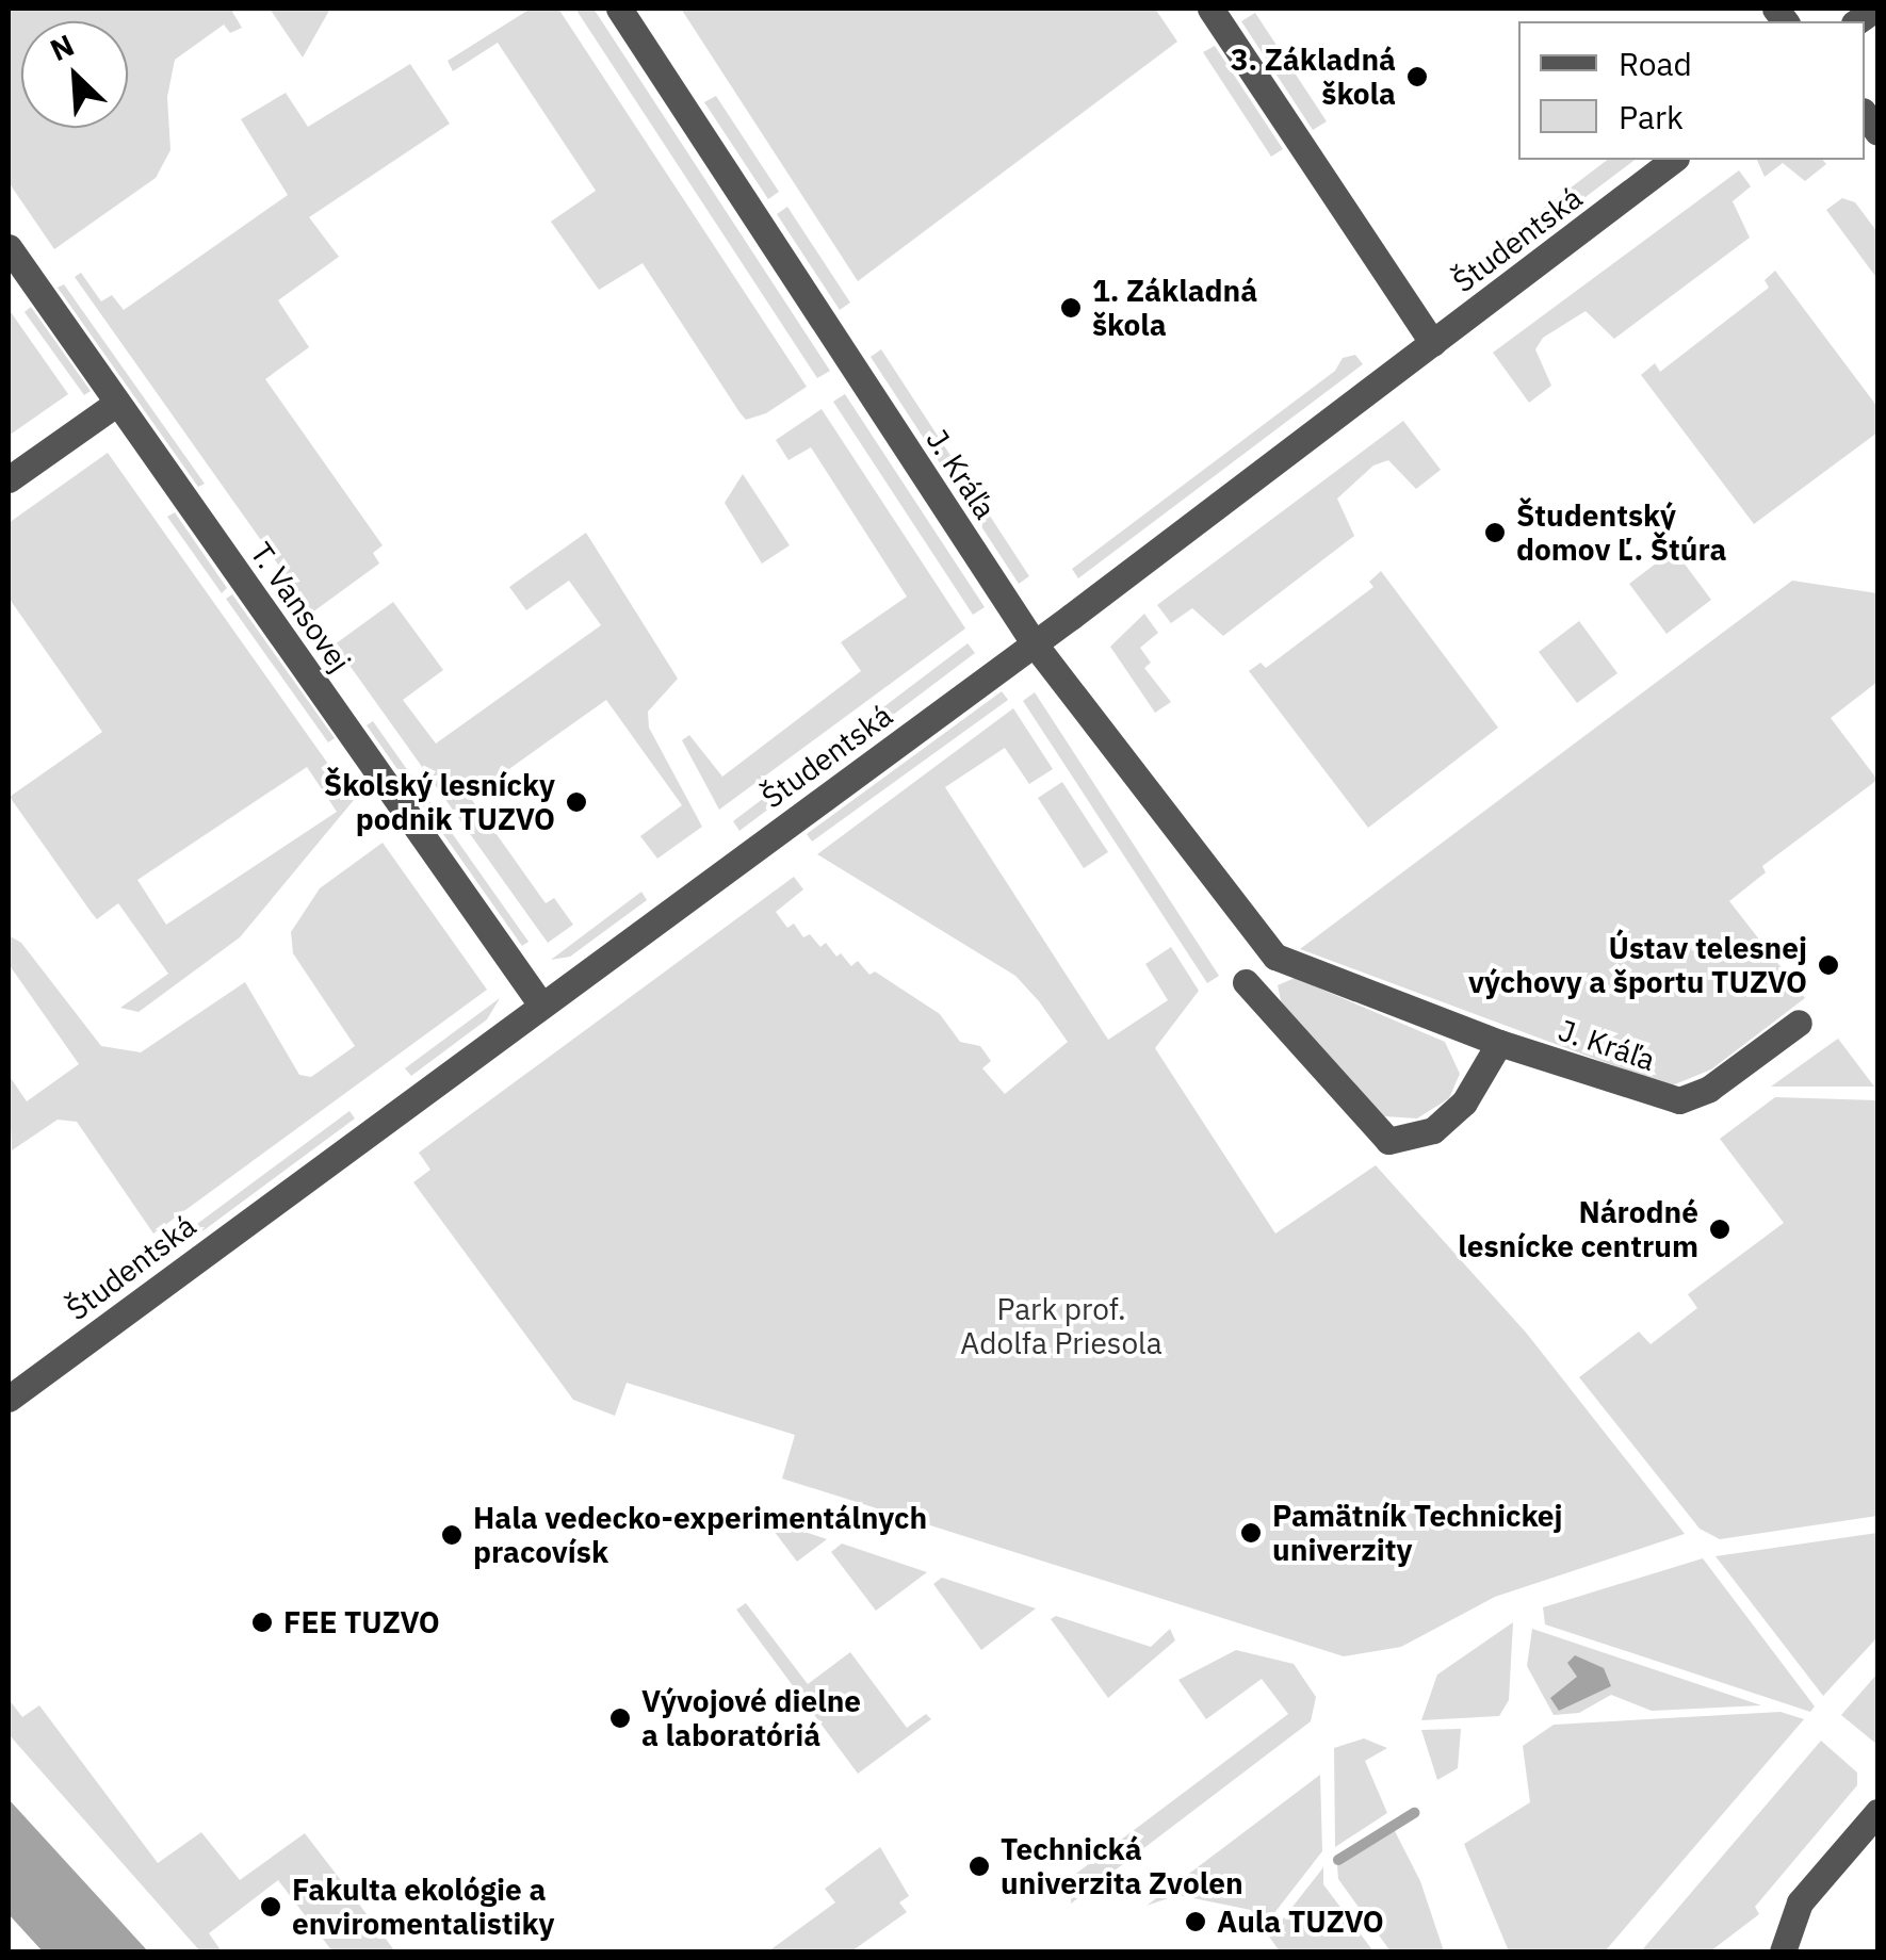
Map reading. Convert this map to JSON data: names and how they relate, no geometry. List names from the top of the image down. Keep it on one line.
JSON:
{"streets":{"street":["Študentská","J. Kráľa","T. Vansovej"]},"crossings":[["Študentská","J. Kráľa"],["Študentská","T. Vansovej"]],"parks":["Park prof. Adolfa Priesola"],"places":["3. Základná škola","1. Základná škola","Študentský domov Ľ. Štúra","Školský lesnícky podnik TUZVO","Ústav telesnej výchovy a športu TUZVO","Národné lesnícke centrum","Pamätník Technickej univerzity","Hala vedecko-experimentálnych pracovísk","FEE TUZVO","Vývojové dielne a laboratóriá","Technická univerzita Zvolen","Fakulta ekológie a enviromentalistiky","Aula TUZVO"],"legend":["Road","Park"],"north":"top left"}
